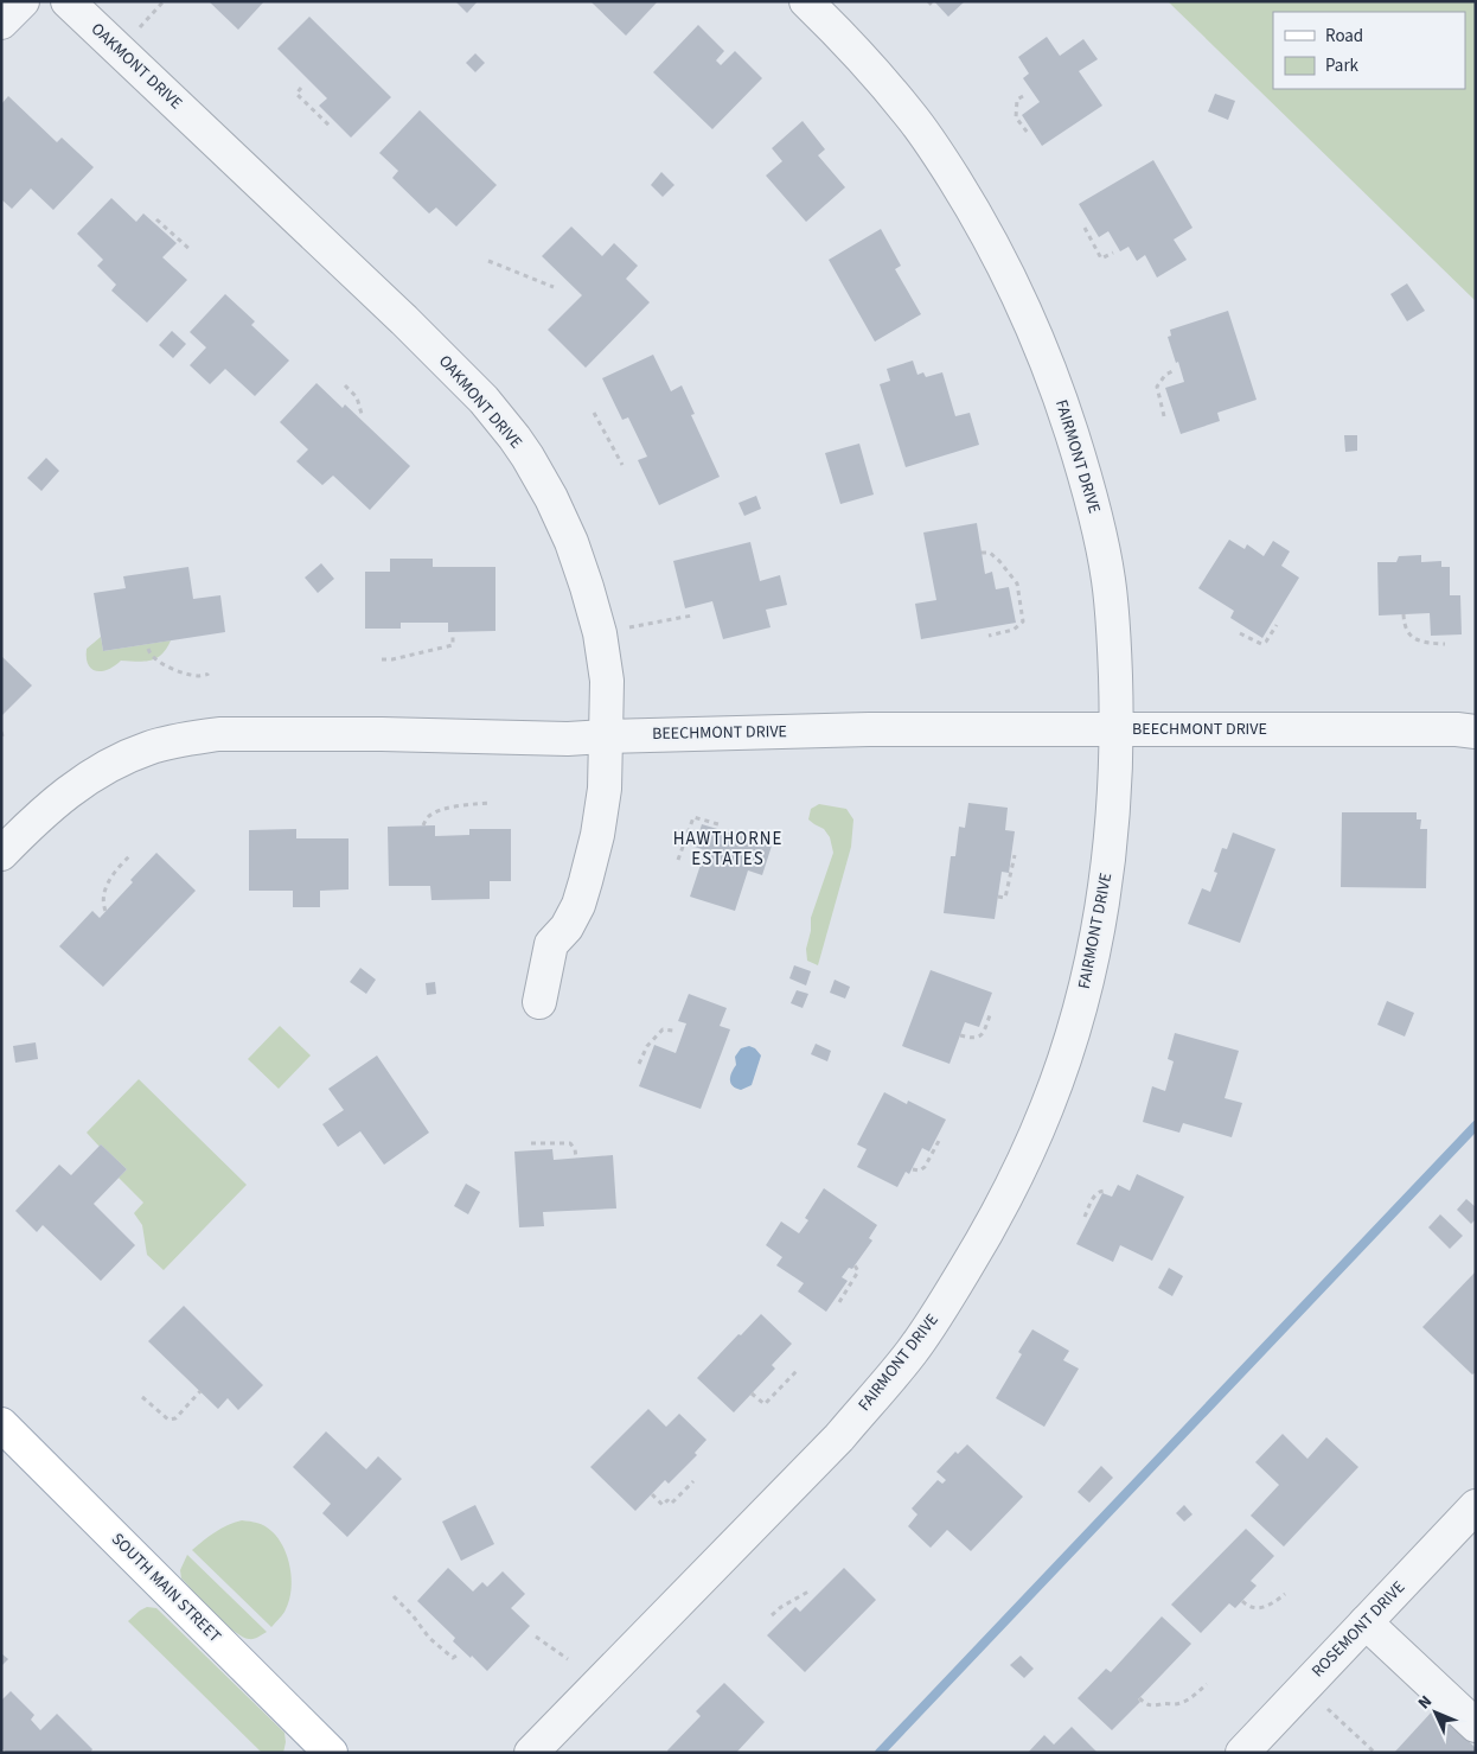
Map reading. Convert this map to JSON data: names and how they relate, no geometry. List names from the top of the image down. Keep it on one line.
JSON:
{"streets":{"main road":["SOUTH MAIN STREET"],"street":["OAKMONT DRIVE","FAIRMONT DRIVE","BEECHMONT DRIVE","ROSEMONT DRIVE"]},"crossings":[["OAKMONT DRIVE","BEECHMONT DRIVE"],["FAIRMONT DRIVE","BEECHMONT DRIVE"]],"districts":["HAWTHORNE ESTATES"],"legend":["Road","Park"],"north":"top left"}
